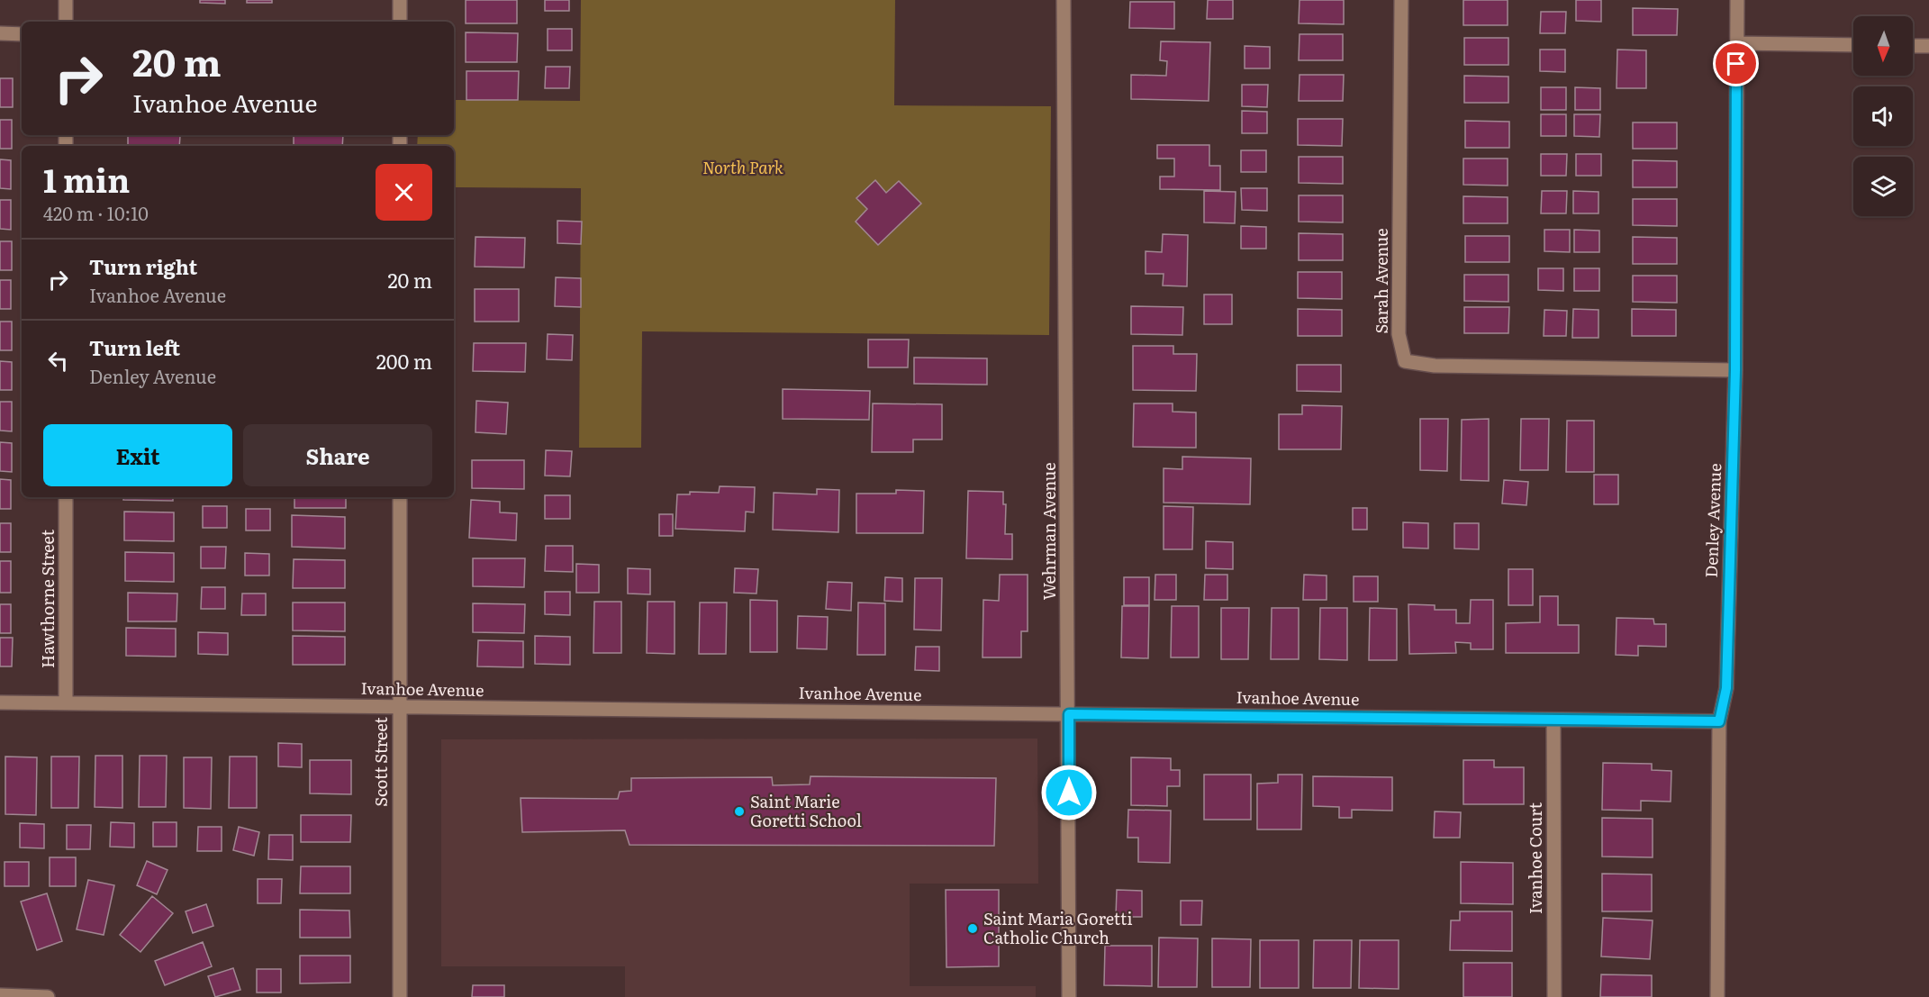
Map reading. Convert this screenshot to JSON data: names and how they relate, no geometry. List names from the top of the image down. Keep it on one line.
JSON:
{"streets":{"street":["Sarah Avenue","Denley Avenue","Wehrman Avenue","Hawthorne Street","Ivanhoe Avenue","Scott Street","Ivanhoe Court"]},"crossings":[["Sarah Avenue","Denley Avenue"],["Denley Avenue","Ivanhoe Avenue"],["Wehrman Avenue","Ivanhoe Avenue"],["Hawthorne Street","Ivanhoe Avenue"],["Ivanhoe Avenue","Scott Street"],["Ivanhoe Avenue","Ivanhoe Court"]],"parks":["North Park"],"places":["Saint Marie Goretti School","Saint Maria Goretti Catholic Church"],"north":"bottom","page":{"turn":["20 m","Ivanhoe Avenue"],"heading":["1 min","420 m · 10:10"],"list":[{"name":"Turn right","note":"Ivanhoe Avenue","value":"20 m"},{"name":"Turn left","note":"Denley Avenue","value":"200 m"}],"buttons":["Exit","Share"]}}
